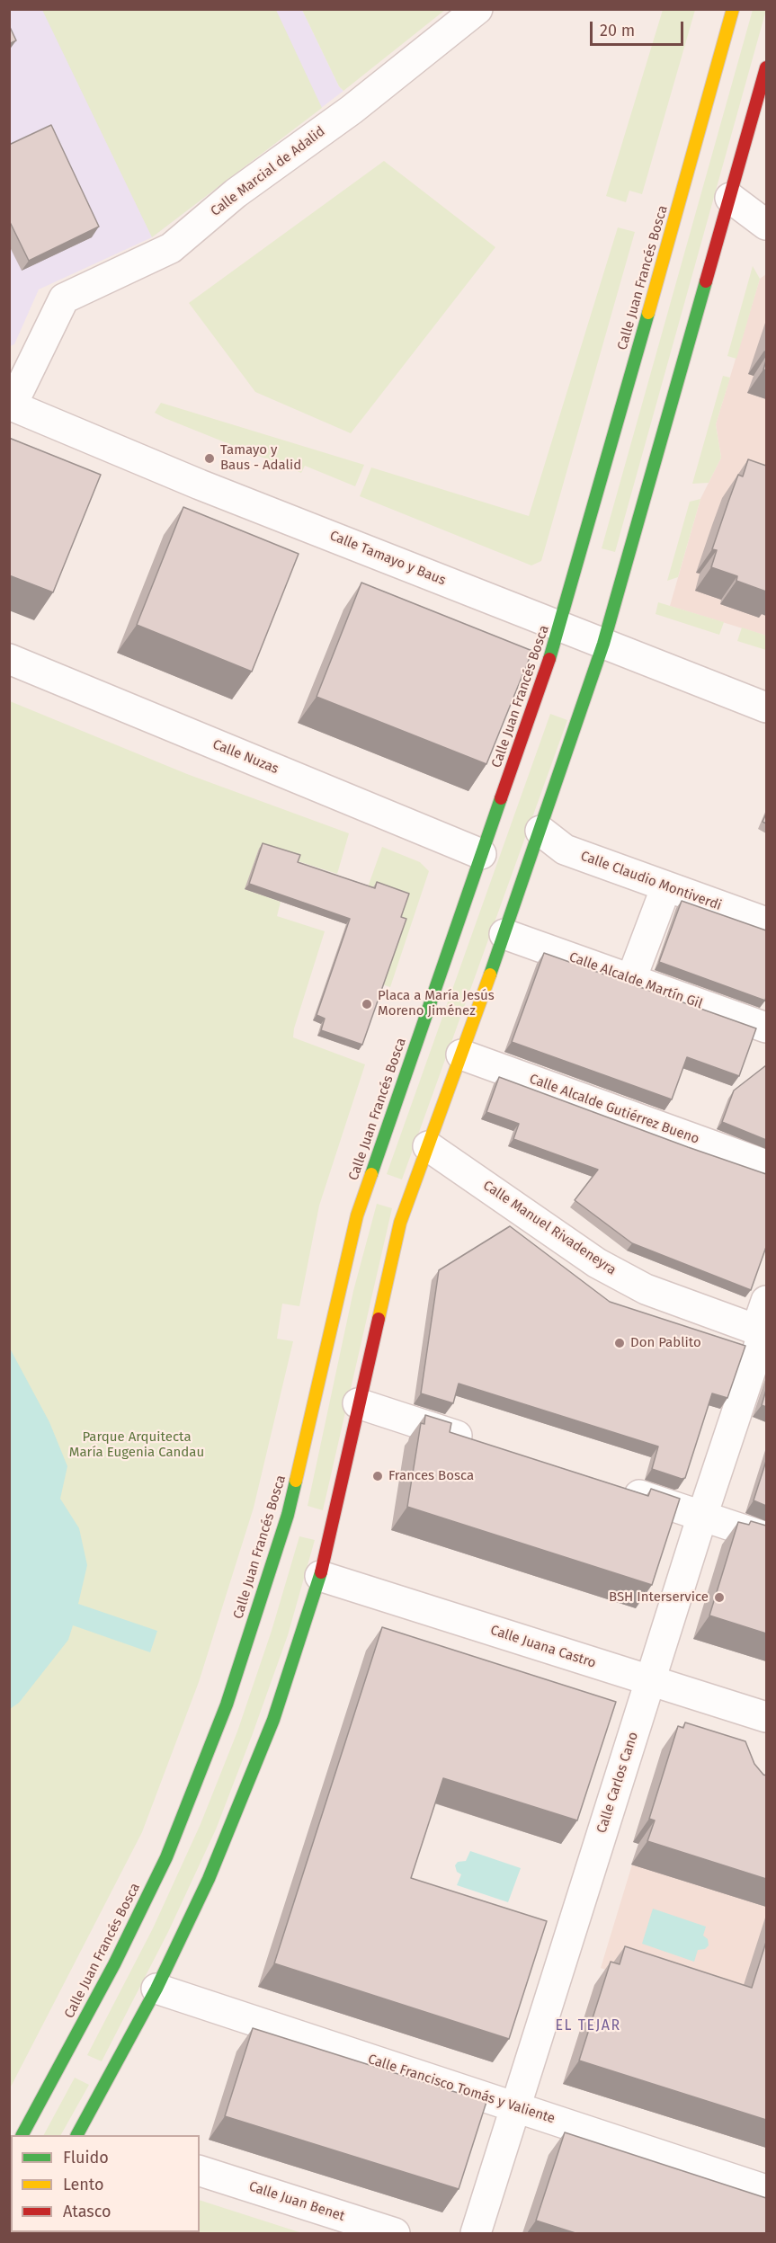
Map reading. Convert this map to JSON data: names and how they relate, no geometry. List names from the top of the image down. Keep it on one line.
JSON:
{"streets":{"main road":["Calle Juan Francés Bosca"],"street":["Calle Marcial de Adalid","Calle Tamayo y Baus","Calle Nuzas","Calle Claudio Montiverdi","Calle Alcalde Martín Gil","Calle Alcalde Gutiérrez Bueno","Calle Manuel Rivadeneyra","Calle Juana Castro","Calle Carlos Cano","Calle Francisco Tomás y Valiente","Calle Juan Benet"]},"crossings":[["Calle Marcial de Adalid","Calle Tamayo y Baus"],["Calle Juan Francés Bosca","Calle Tamayo y Baus"],["Calle Juan Francés Bosca","Calle Nuzas"],["Calle Manuel Rivadeneyra","Calle Carlos Cano"],["Calle Juana Castro","Calle Carlos Cano"],["Calle Carlos Cano","Calle Francisco Tomás y Valiente"]],"districts":["EL TEJAR"],"parks":["Parque Arquitecta María Eugenia Candau"],"places":["Tamayo y Baus - Adalid","Placa a María Jesús Moreno Jiménez","Don Pablito","Frances Bosca","BSH Interservice"],"legend":["Fluido","Lento","Atasco"],"scale_bar":"20 m"}
